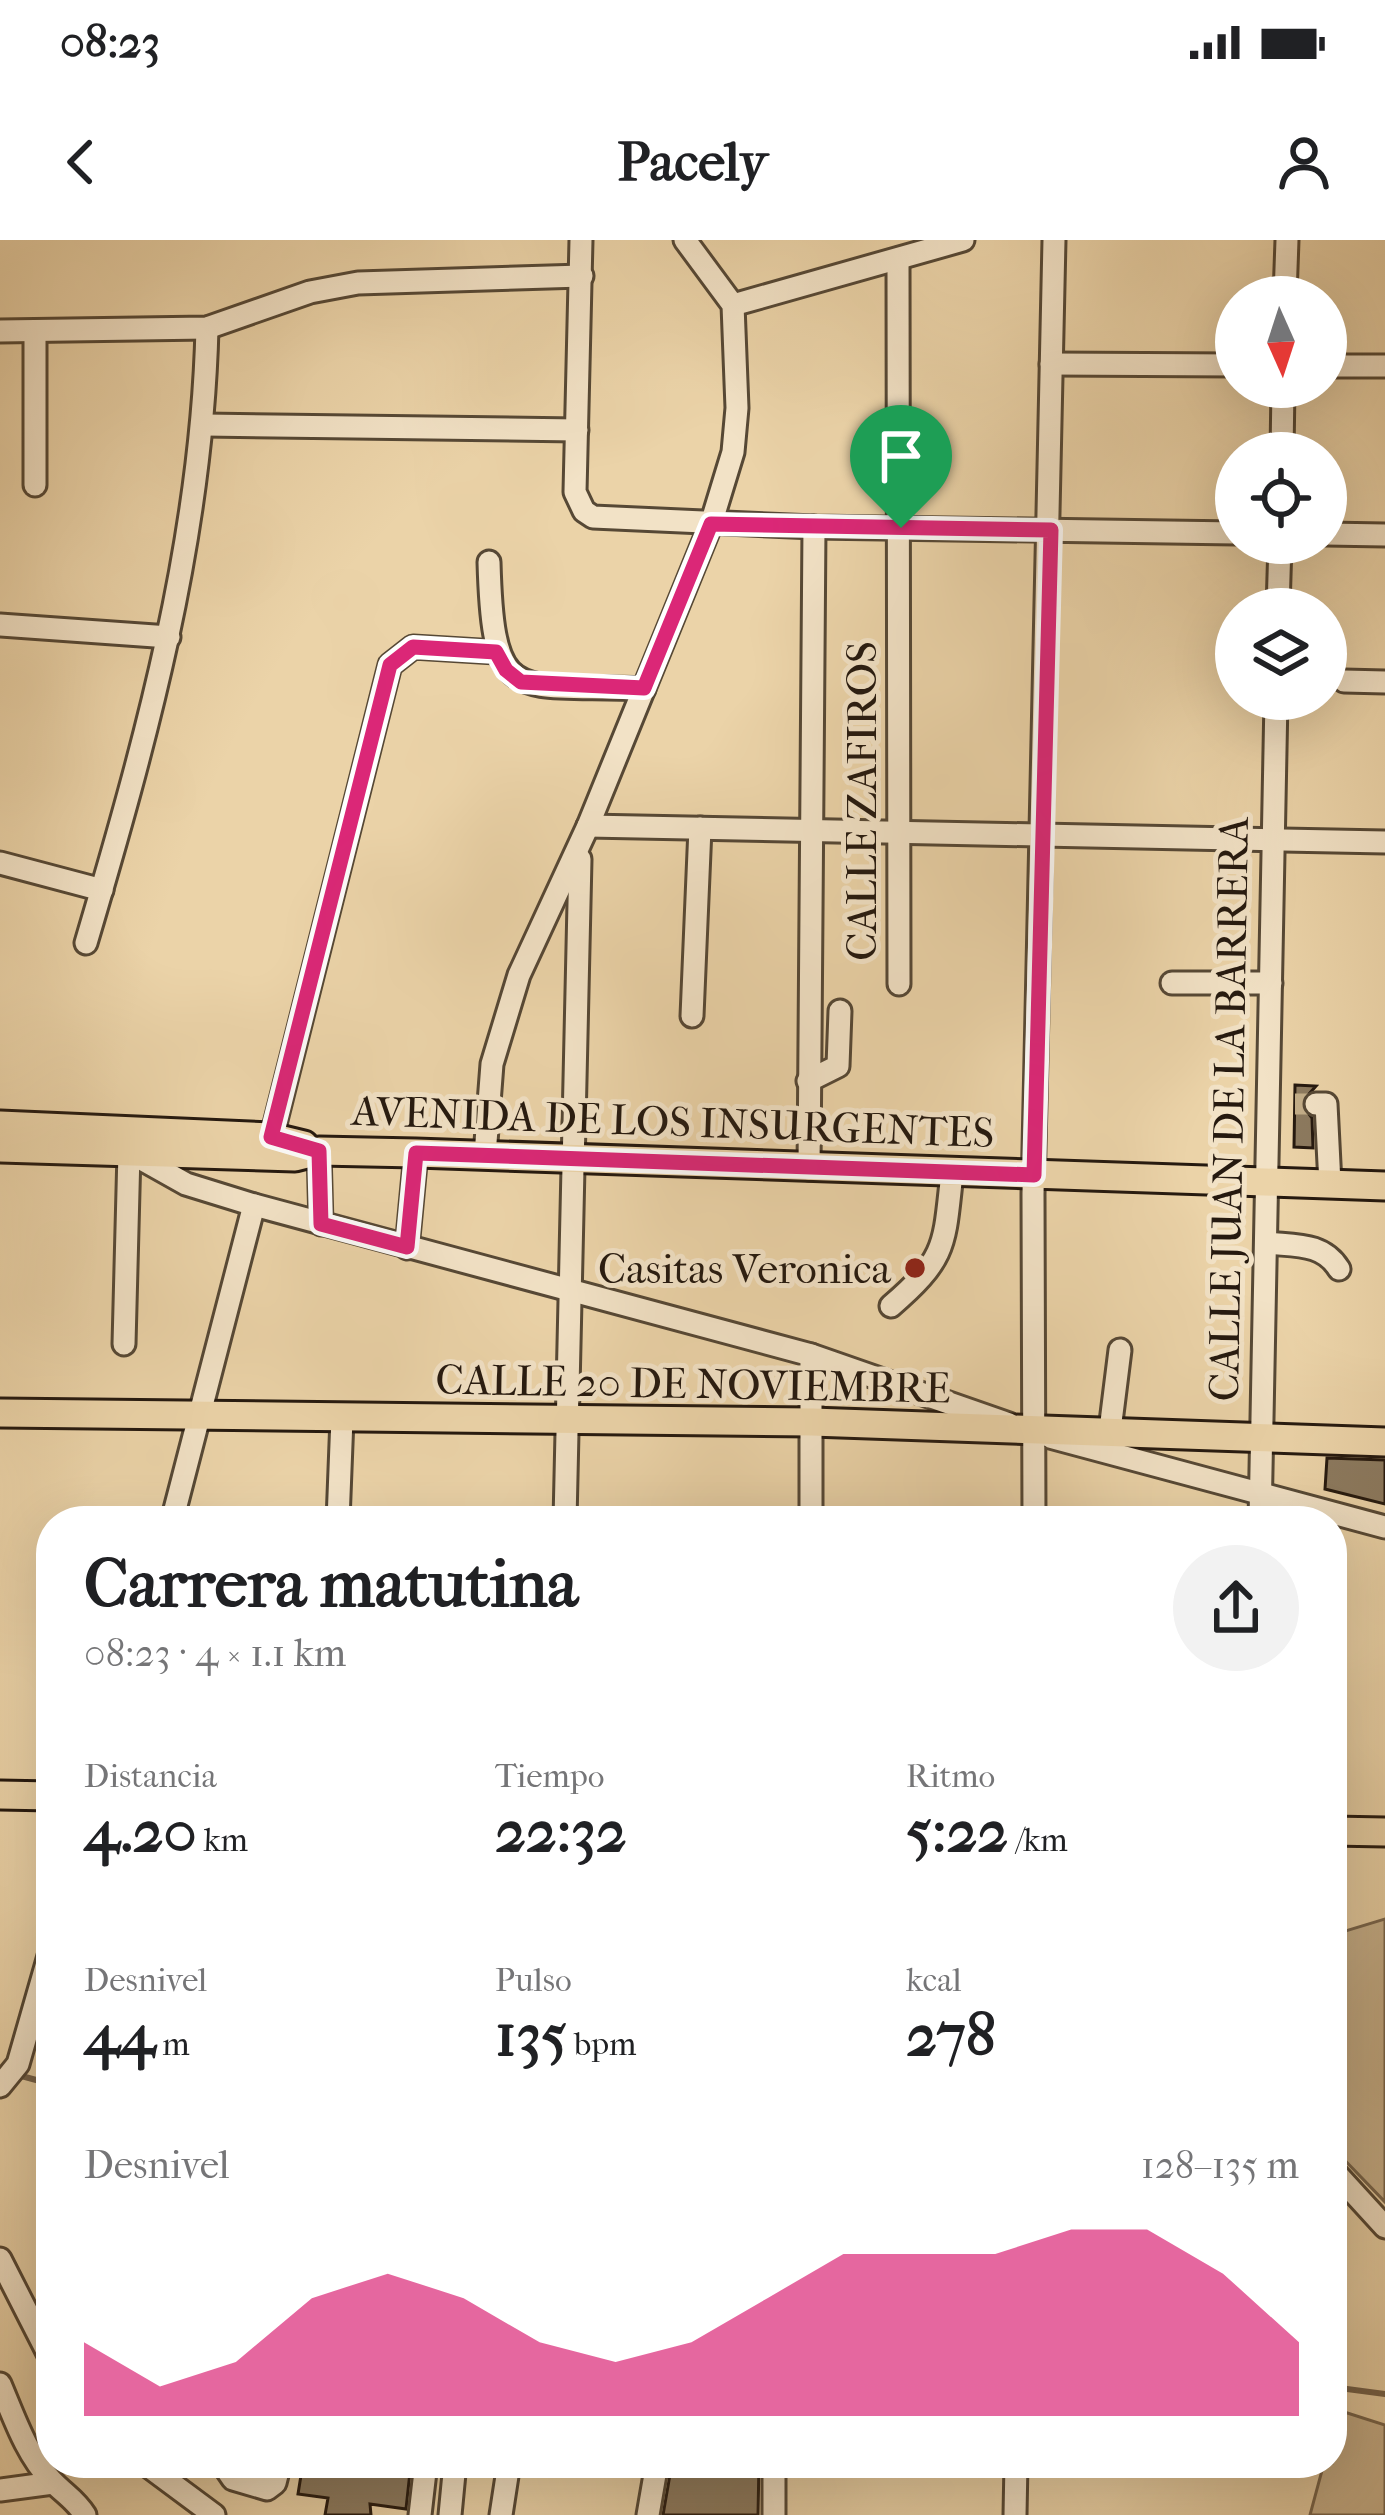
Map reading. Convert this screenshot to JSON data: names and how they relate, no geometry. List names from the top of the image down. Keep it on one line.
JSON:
{"streets":{"main road":["AVENIDA DE LOS INSURGENTES","CALLE 20 DE NOVIEMBRE"],"street":["CALLE ZAFIROS","CALLE JUAN DE LA BARRERA"]},"crossings":[["CALLE JUAN DE LA BARRERA","AVENIDA DE LOS INSURGENTES"],["CALLE JUAN DE LA BARRERA","CALLE 20 DE NOVIEMBRE"]],"places":["Casitas Veronica"],"north":"bottom","page":{"status":"08:23","header":"Pacely","heading":["Carrera matutina","08:23 · 4 × 1.1 km"],"stats":[["Distancia","4.20 km"],["Tiempo","22:32"],["Ritmo","5:22 /km"],["Desnivel","44 m"],["Pulso","135 bpm"],["kcal","278"]],"chart":["Desnivel","128–135 m"]}}
